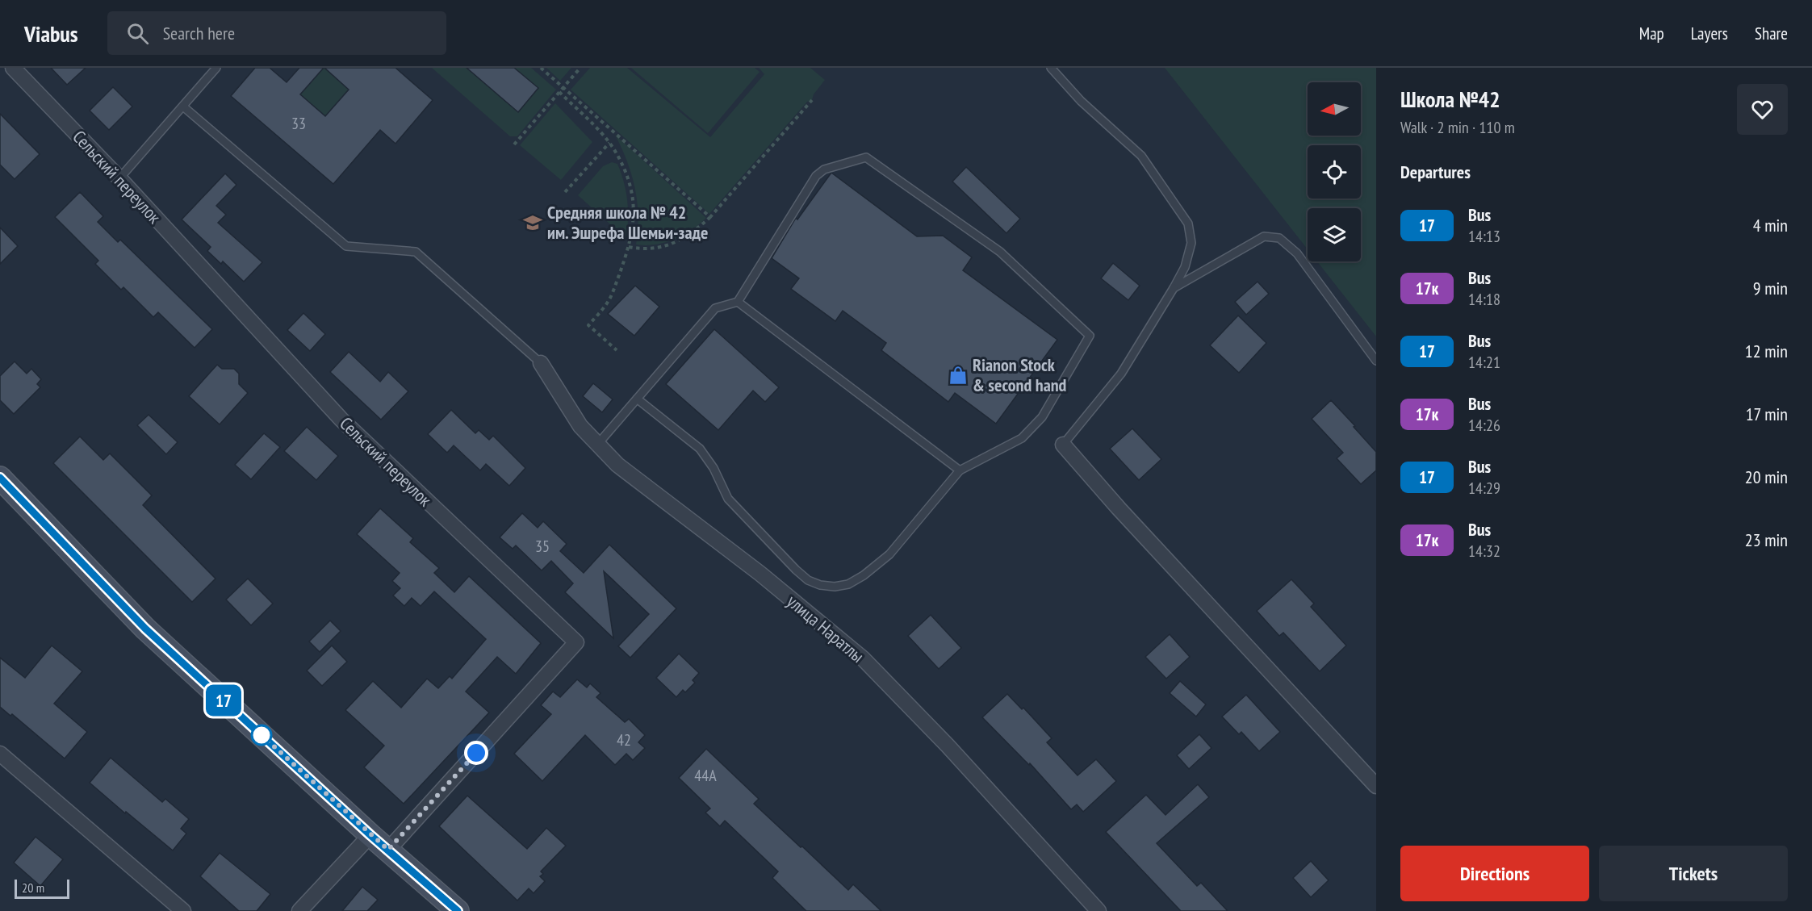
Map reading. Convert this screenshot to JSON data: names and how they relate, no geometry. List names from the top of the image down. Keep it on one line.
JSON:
{"streets":{"street":["Сельский переулок","улица Наратлы"]},"places":{"school or university":["Средняя школа № 42 им. Эшрефа Шемьи-заде"],"shop":["Rianon Stock & second hand"]},"lines":["bus line 17"],"house_numbers":["33","35","42","44А"],"scale_bar":"20 m","north":"left","page":{"header":"Viabus","search":"Search here","nav":["Map","Layers","Share"],"on_map":"17","heading":[["Школа №42","Walk · 2 min · 110 m"],"Departures"],"list":[{"mark":"17","name":"Bus","note":"14:13","value":"4 min"},{"mark":"17к","name":"Bus","note":"14:18","value":"9 min"},{"mark":"17","name":"Bus","note":"14:21","value":"12 min"},{"mark":"17к","name":"Bus","note":"14:26","value":"17 min"},{"mark":"17","name":"Bus","note":"14:29","value":"20 min"},{"mark":"17к","name":"Bus","note":"14:32","value":"23 min"}],"buttons":["Directions","Tickets"],"scale":"20 m"}}
